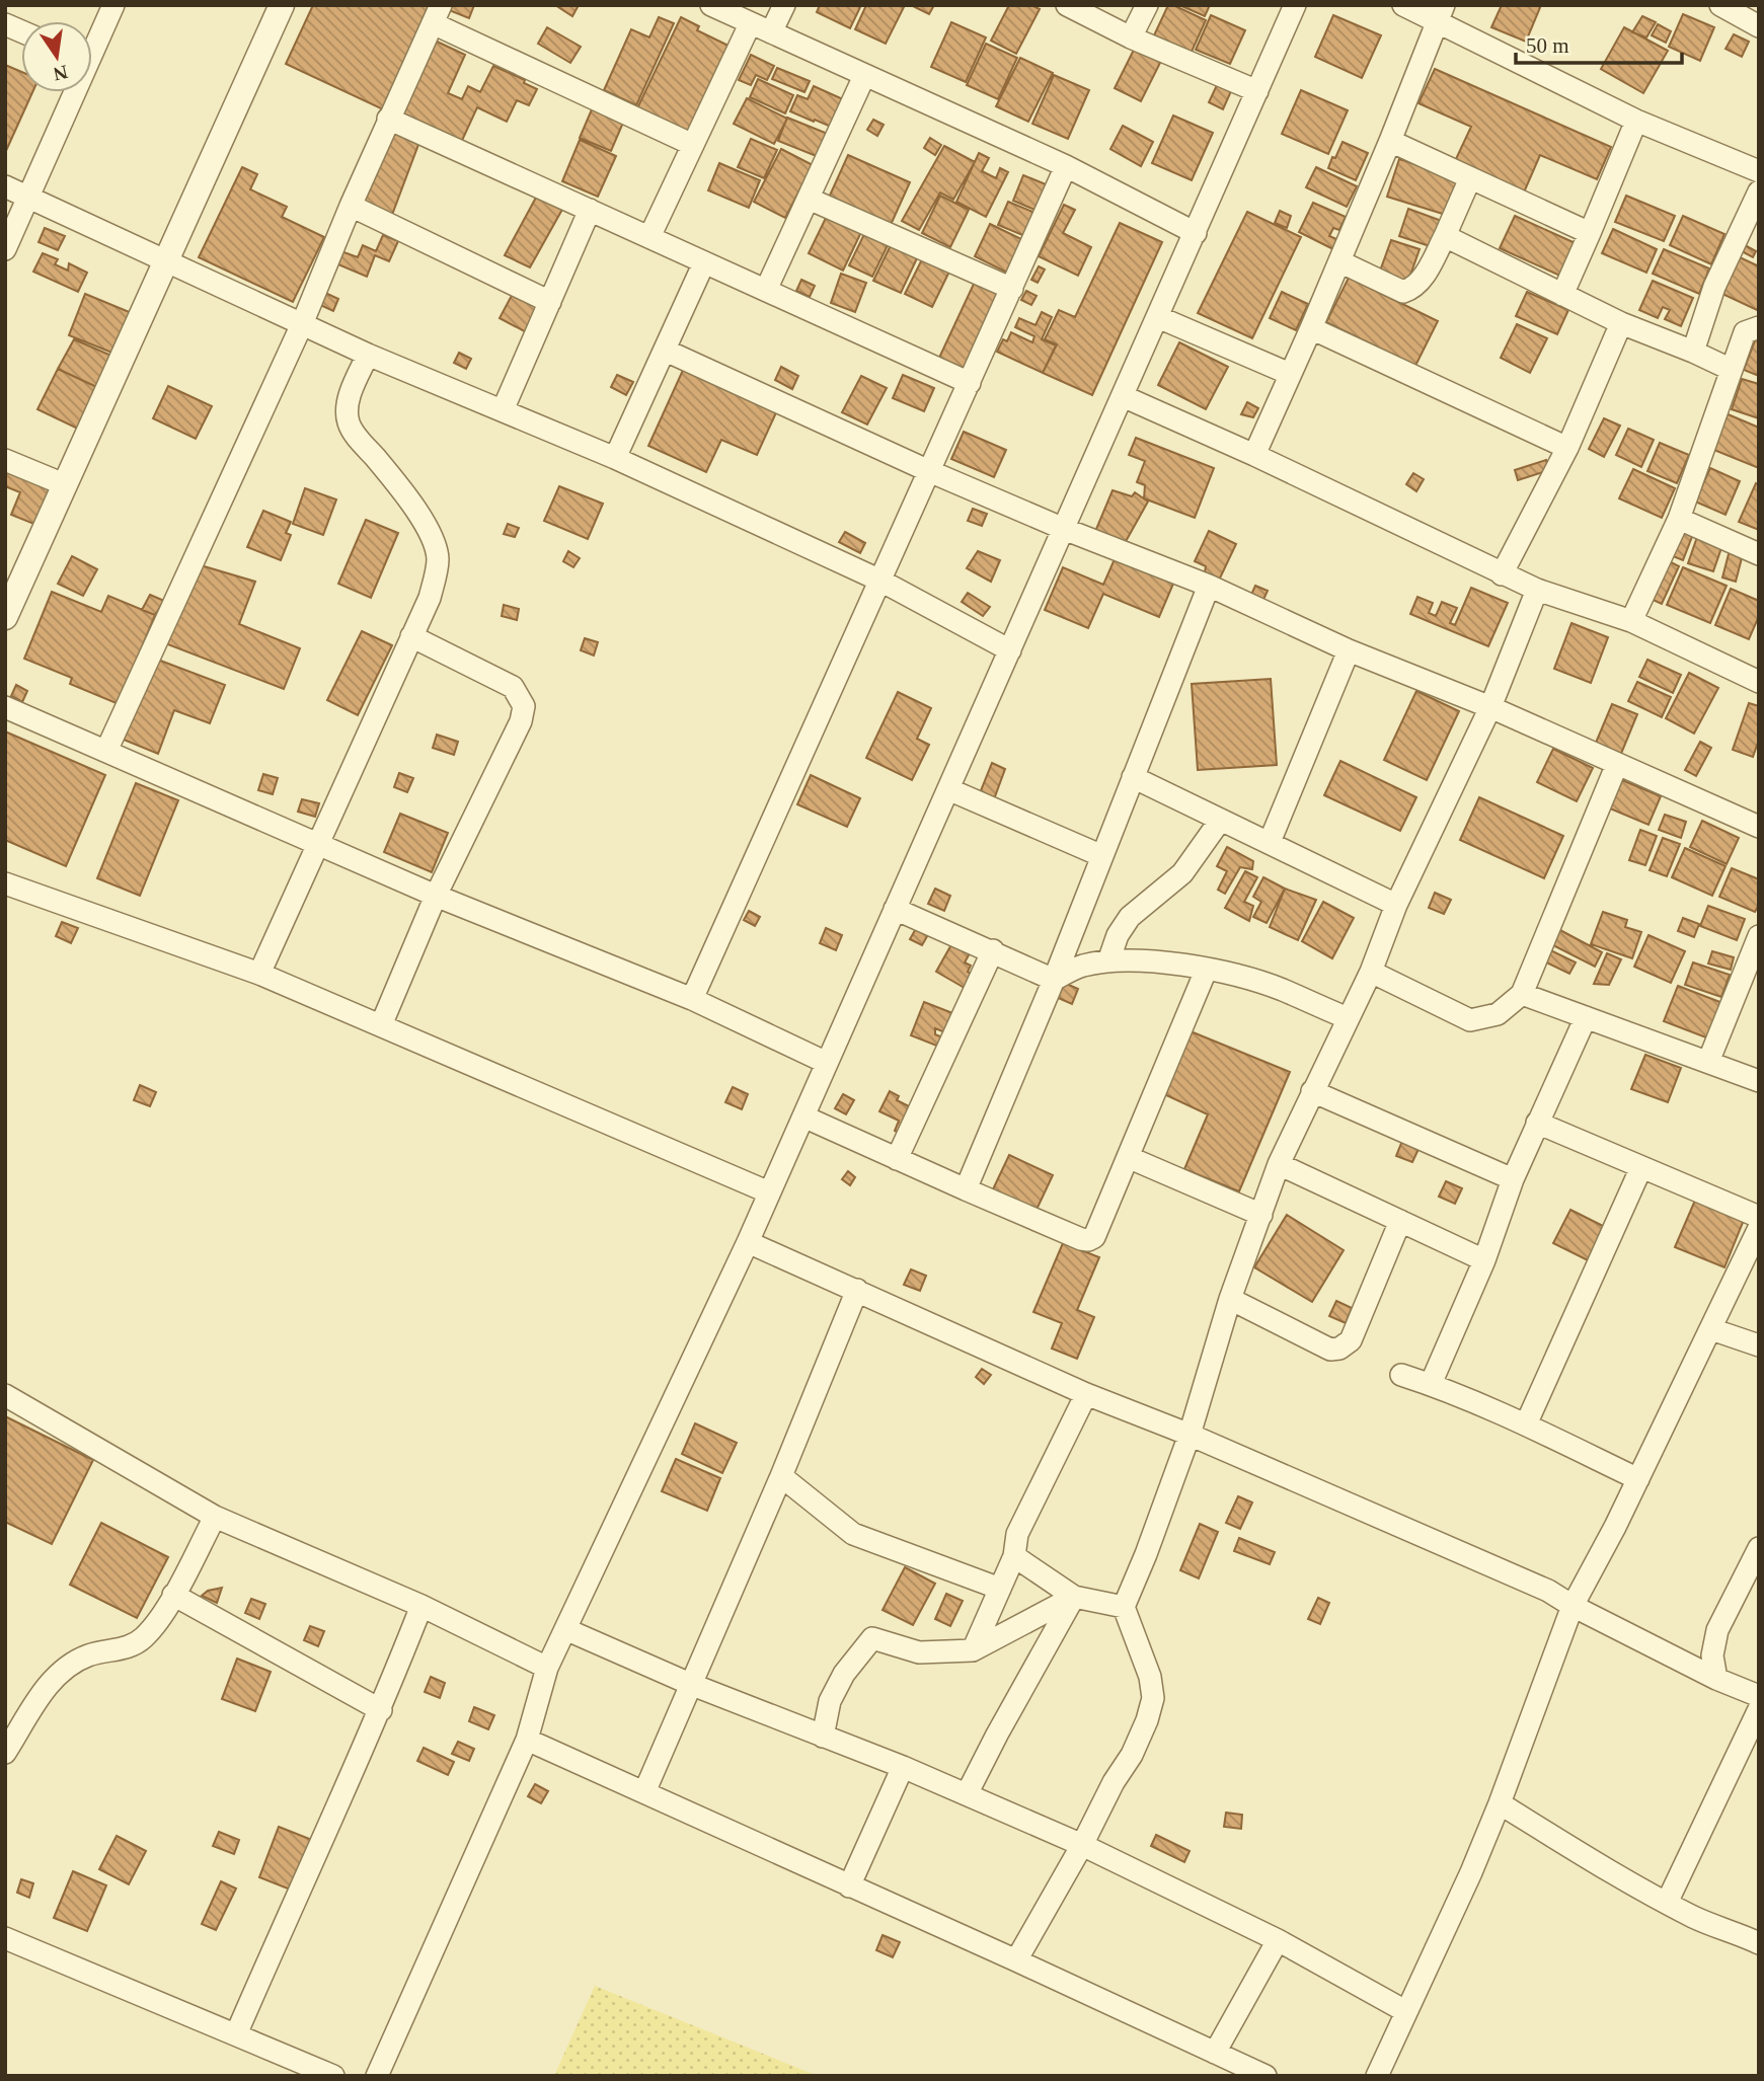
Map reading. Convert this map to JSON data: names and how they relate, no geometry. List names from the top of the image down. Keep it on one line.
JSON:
{"scale_bar":"50 m","north":"bottom"}
